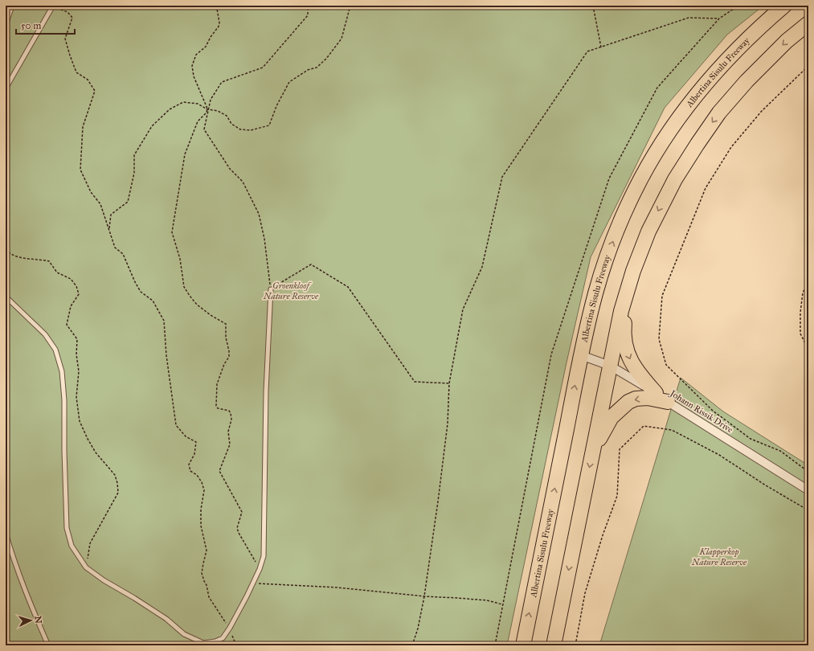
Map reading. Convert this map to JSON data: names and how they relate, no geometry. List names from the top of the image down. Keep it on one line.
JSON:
{"streets":{"highway":["Albertina Sisulu Freeway"],"street":["Johann Rissik Drive"]},"crossings":[["Albertina Sisulu Freeway","Johann Rissik Drive"]],"parks":["Groenkloof Nature Reserve","Klapperkop Nature Reserve"],"scale_bar":"50 m","north":"right"}
